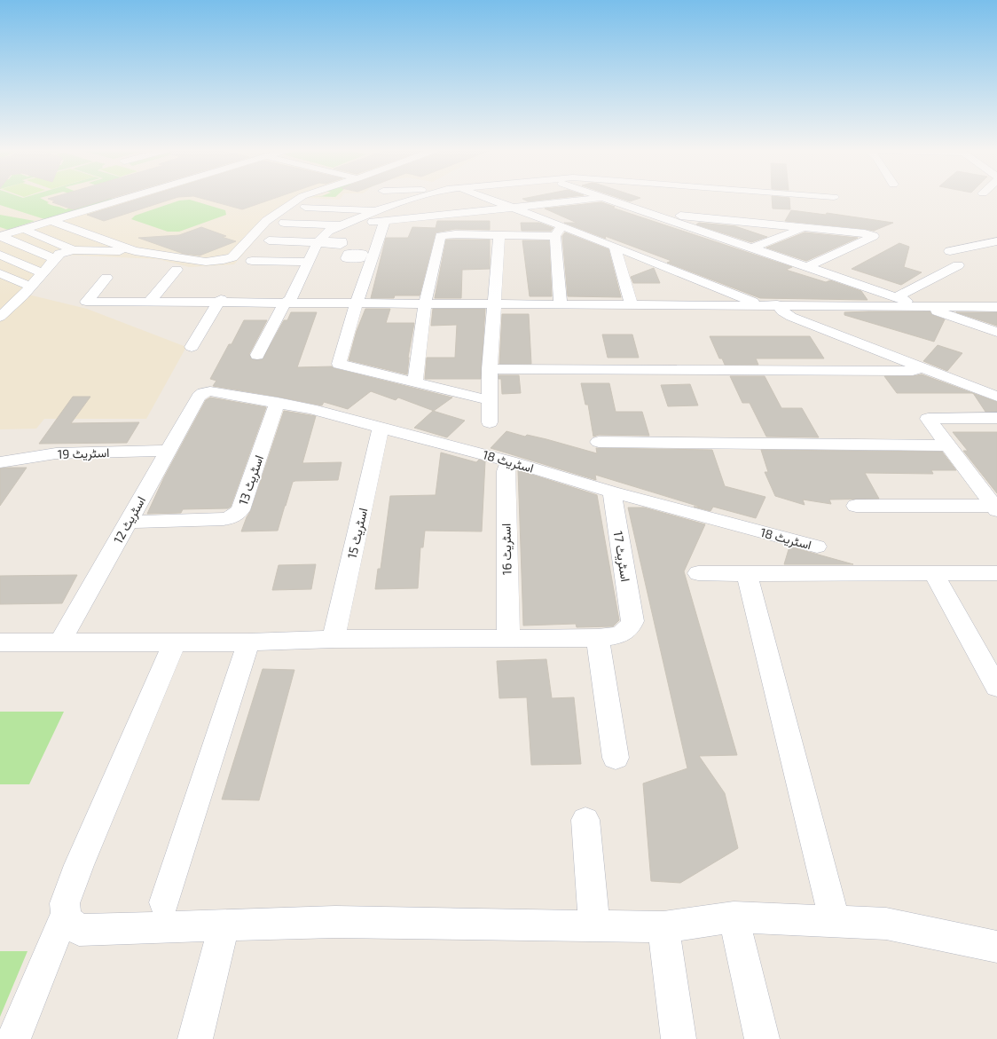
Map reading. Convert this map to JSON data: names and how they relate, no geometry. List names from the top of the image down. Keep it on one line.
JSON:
{"streets":{"street":["اسٹریٹ 19","اسٹریٹ 18","اسٹریٹ 13","اسٹریٹ 12","اسٹریٹ 15","اسٹریٹ 16","اسٹریٹ 17"]},"crossings":[["اسٹریٹ 19","اسٹریٹ 12"],["اسٹریٹ 18","اسٹریٹ 13"],["اسٹریٹ 18","اسٹریٹ 12"],["اسٹریٹ 18","اسٹریٹ 15"],["اسٹریٹ 18","اسٹریٹ 16"],["اسٹریٹ 18","اسٹریٹ 17"],["اسٹریٹ 13","اسٹریٹ 12"]]}
